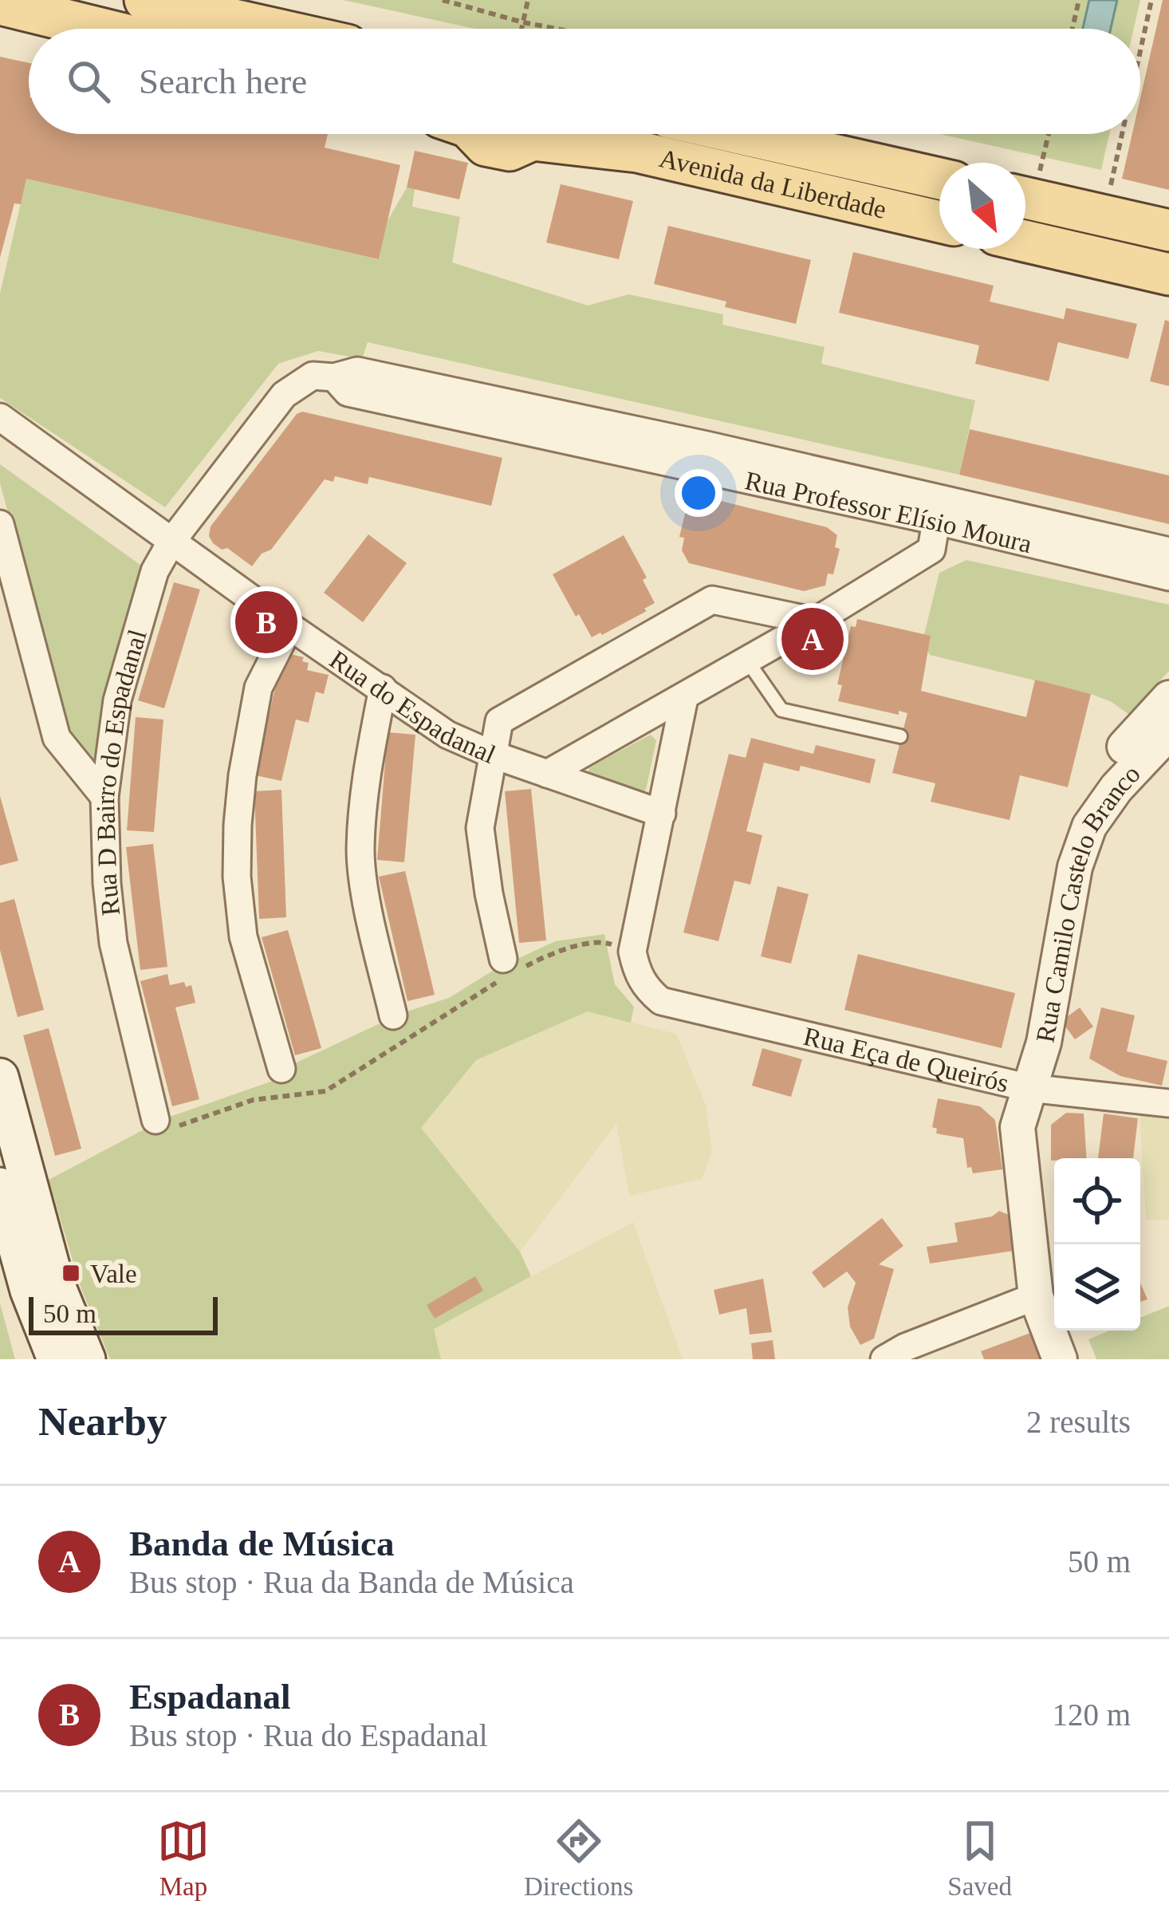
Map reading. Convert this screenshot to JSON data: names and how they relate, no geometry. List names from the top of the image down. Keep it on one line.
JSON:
{"streets":{"main road":["Avenida da Liberdade"],"street":["Rua Professor Elísio Moura","Rua do Espadanal","Rua D Bairro do Espadanal","Rua Camilo Castelo Branco","Rua Eça de Queirós"]},"crossings":[["Rua Professor Elísio Moura","Rua do Espadanal"],["Rua Professor Elísio Moura","Rua D Bairro do Espadanal"],["Rua do Espadanal","Rua D Bairro do Espadanal"],["Rua Camilo Castelo Branco","Rua Eça de Queirós"]],"places":{"transit":["Vale"]},"scale_bar":"50 m","north":"bottom right","page":{"search":"Search here","pins":["B","A"],"scale":"50 m","heading":["Nearby","2 results"],"list":[{"mark":"A","name":"Banda de Música","note":"Bus stop · Rua da Banda de Música","value":"50 m"},{"mark":"B","name":"Espadanal","note":"Bus stop · Rua do Espadanal","value":"120 m"}],"nav":["Map","Directions","Saved"]}}
